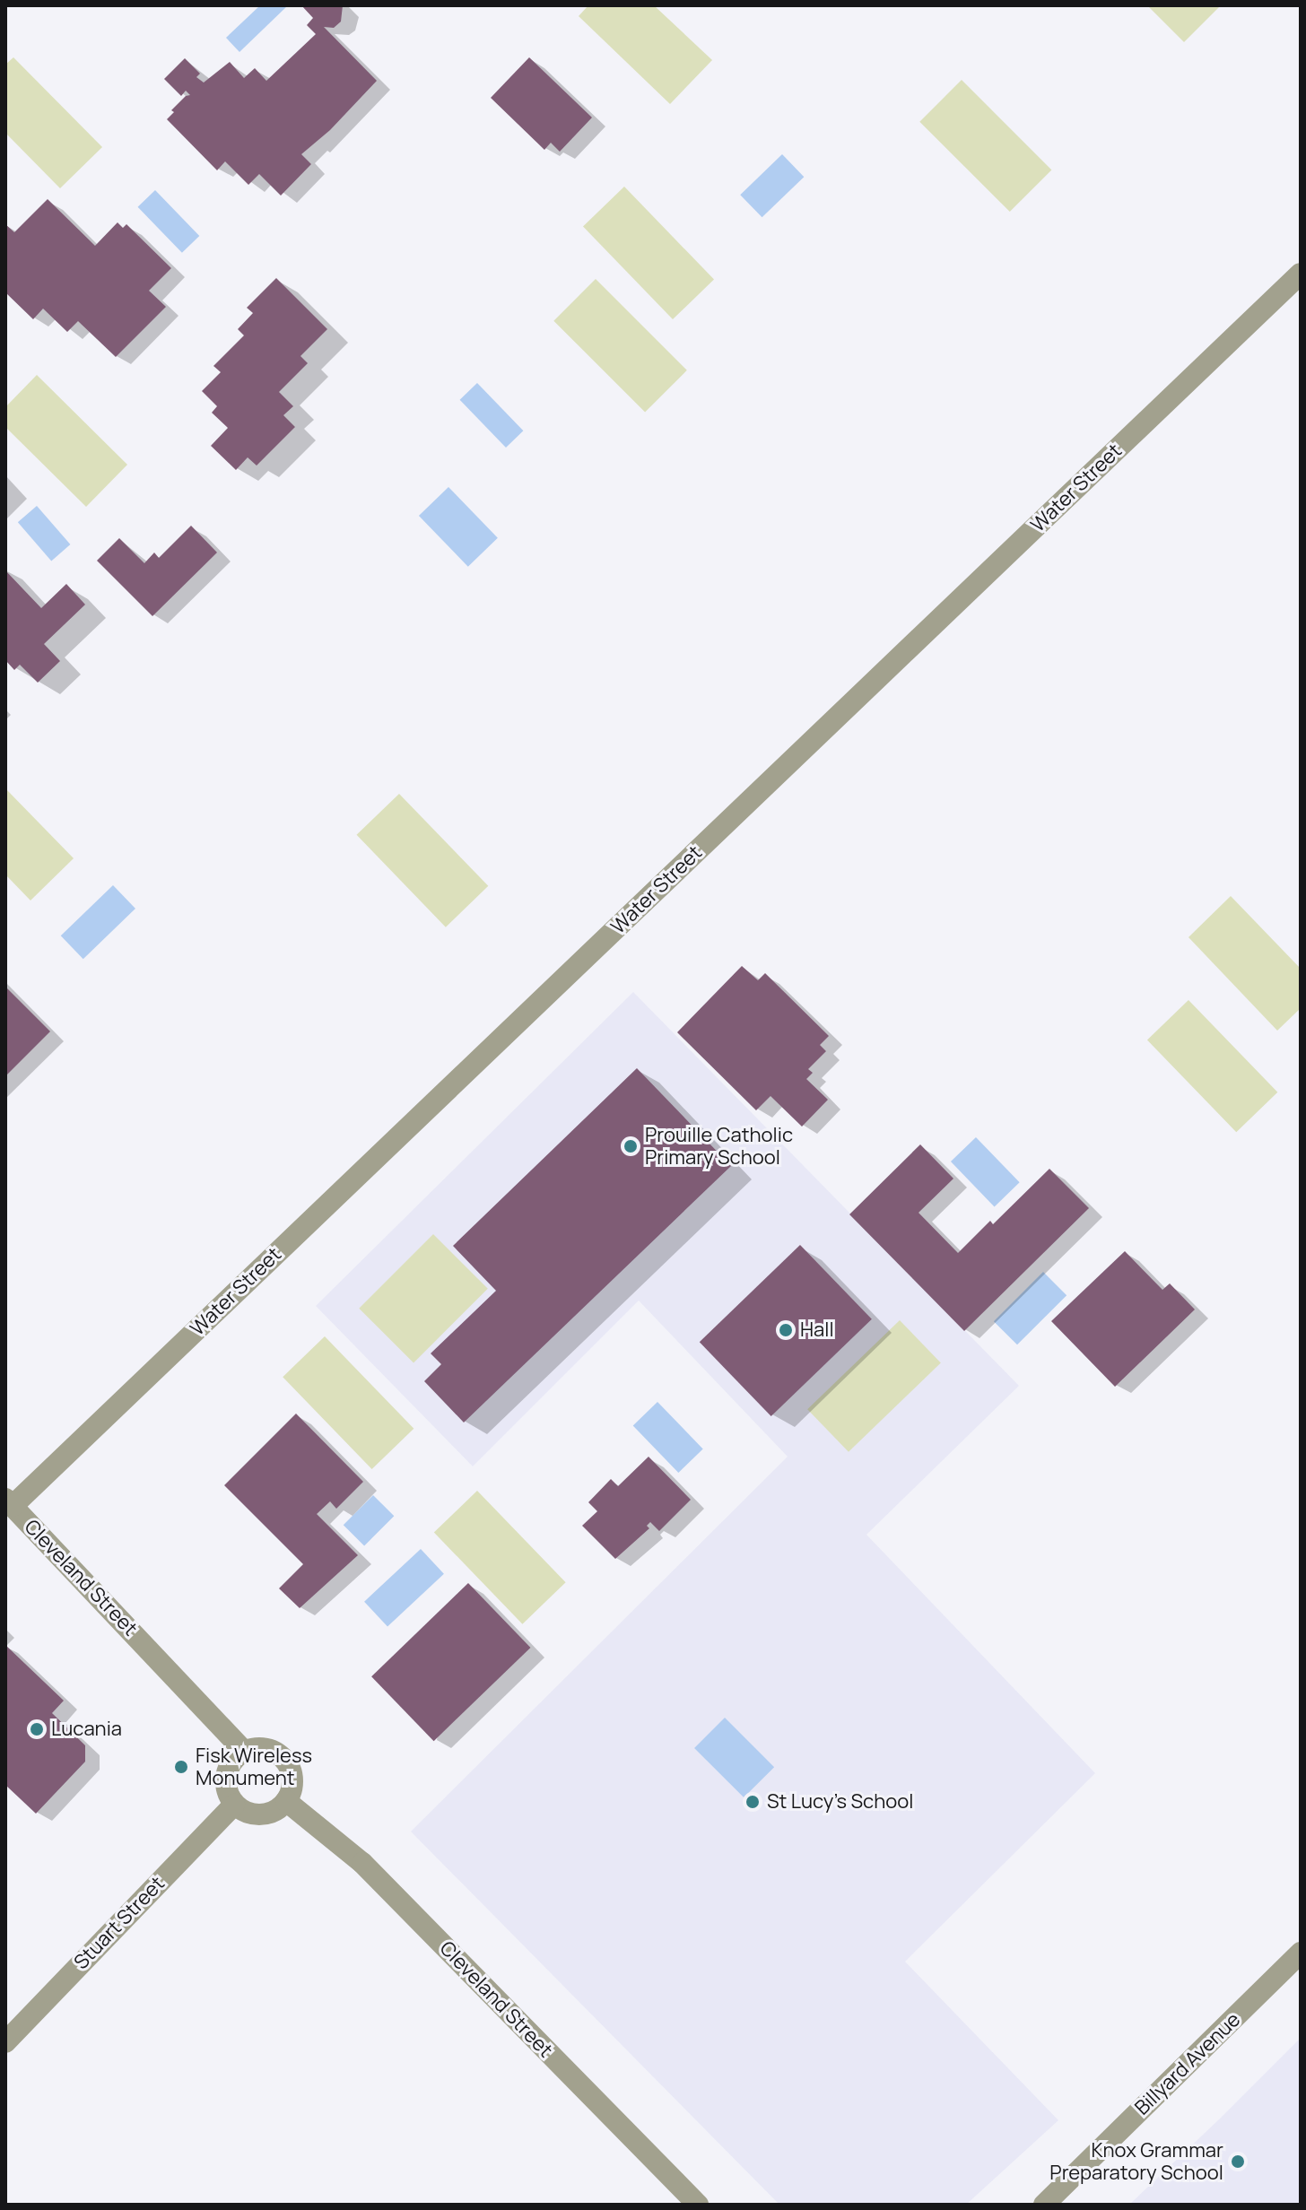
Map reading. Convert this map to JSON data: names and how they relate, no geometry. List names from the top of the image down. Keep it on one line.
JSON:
{"streets":{"street":["Water Street","Cleveland Street","Stuart Street","Billyard Avenue"]},"crossings":[["Water Street","Cleveland Street"],["Cleveland Street","Stuart Street"]],"places":["Prouille Catholic Primary School","Hall","Lucania","Fisk Wireless Monument","St Lucy's School","Knox Grammar Preparatory School"]}
